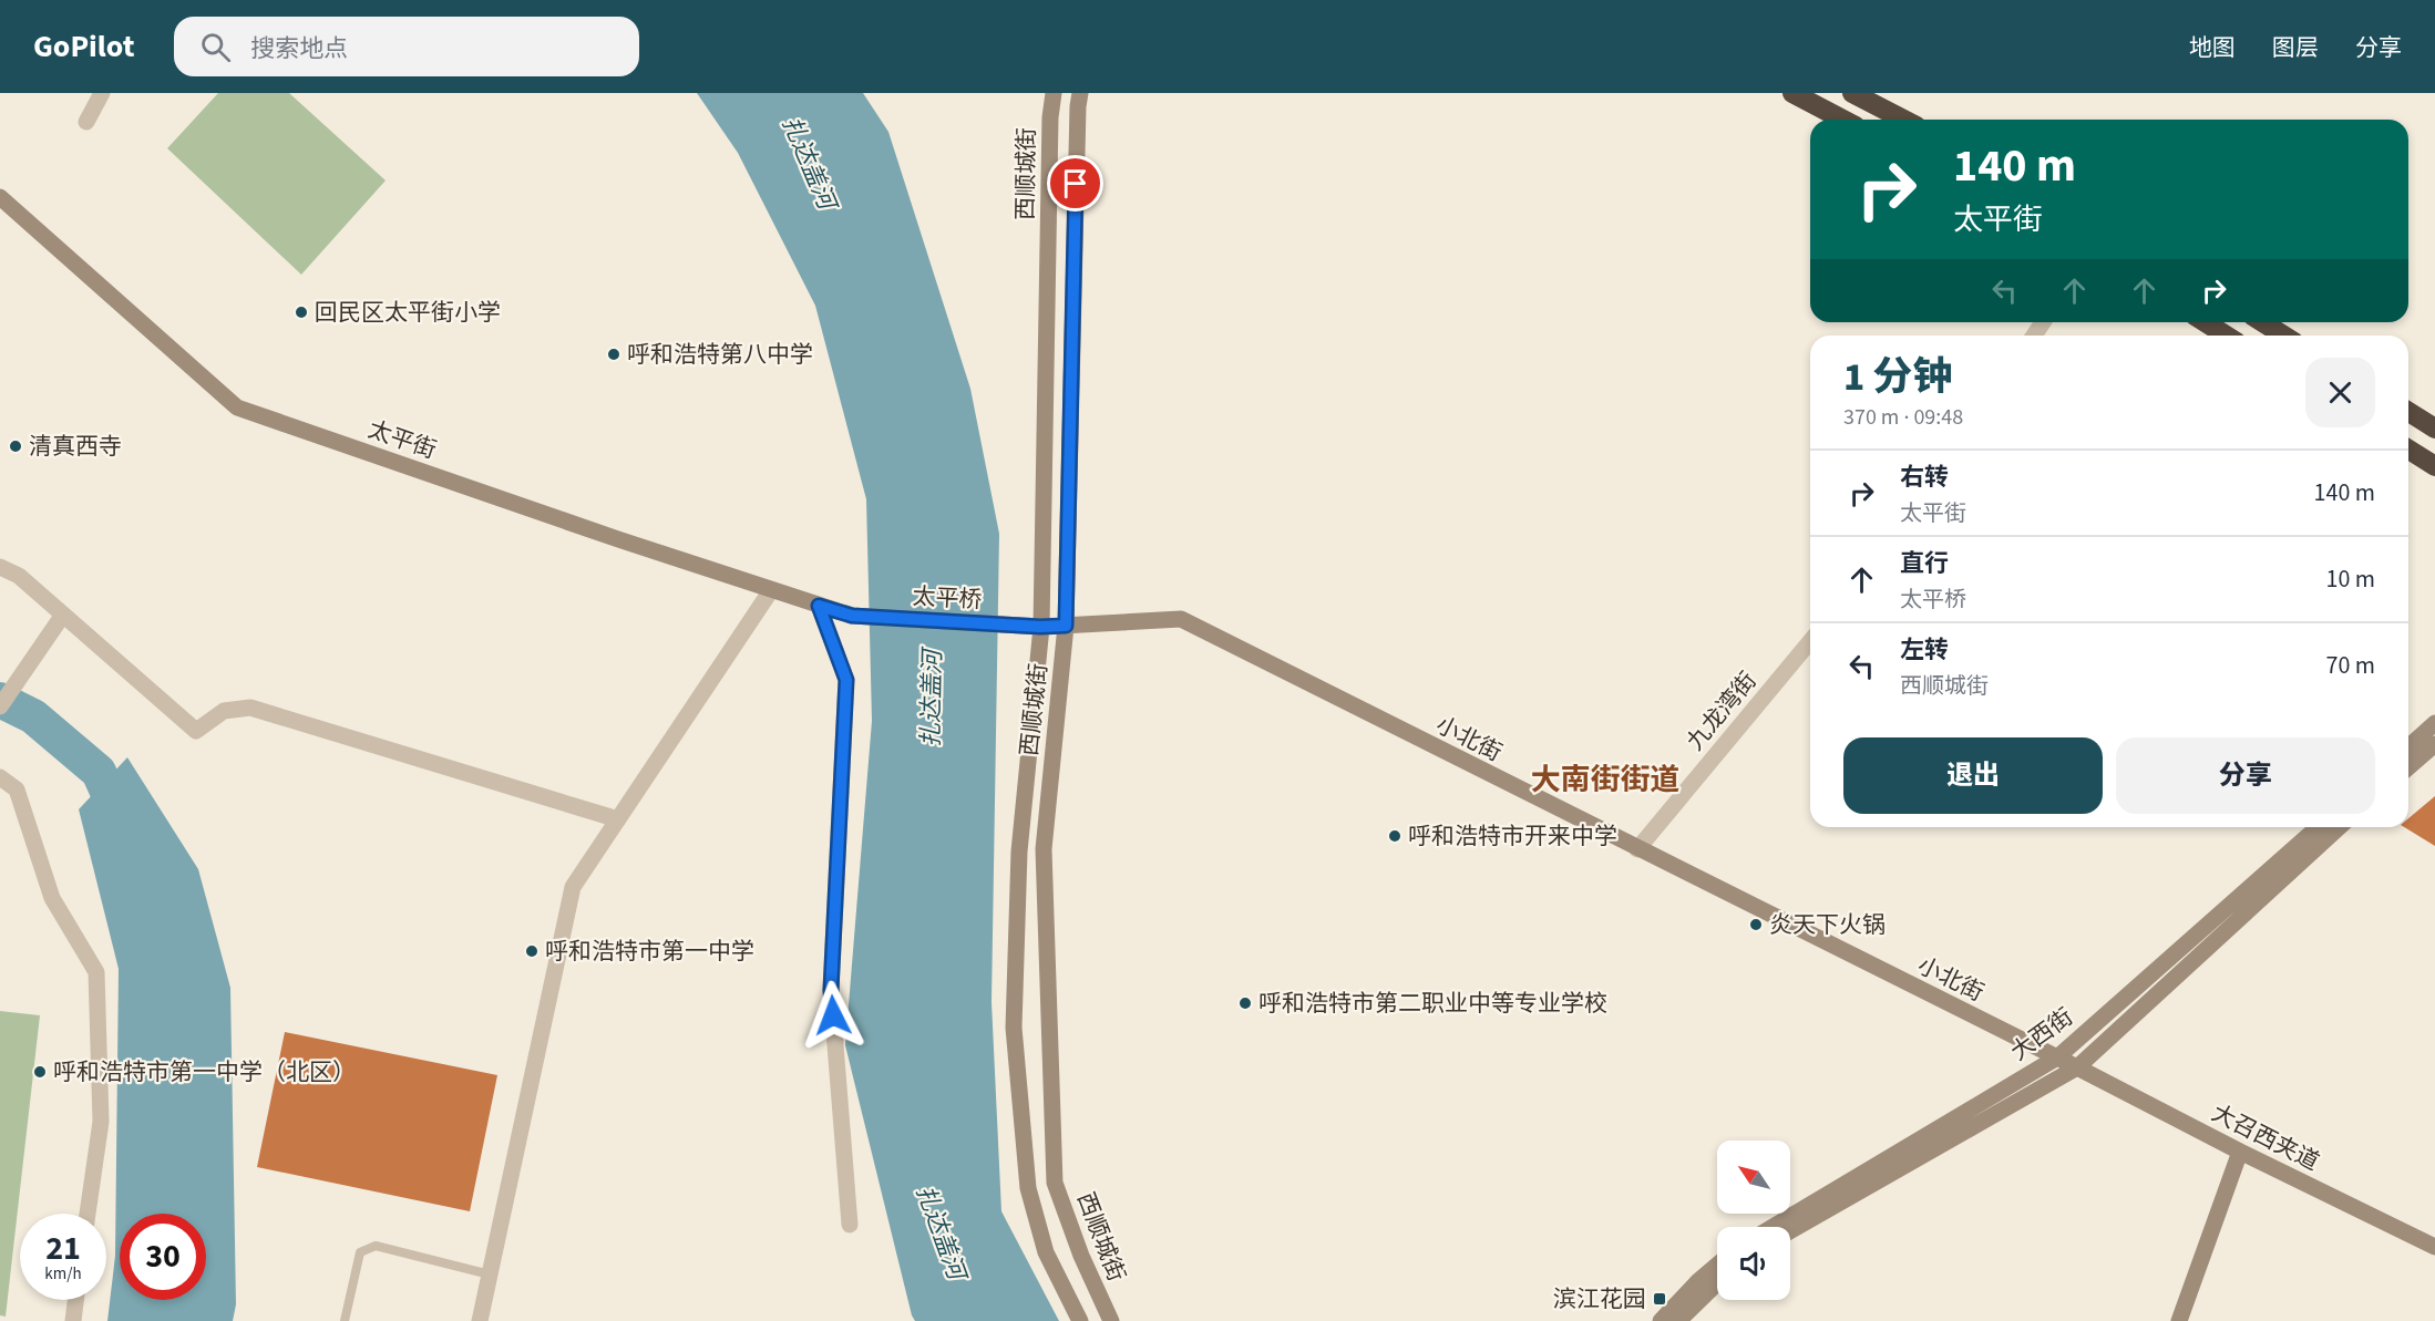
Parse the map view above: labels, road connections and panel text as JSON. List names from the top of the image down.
{
  "streets": {
    "main road": [
      "西顺城街",
      "太平街",
      "太平桥",
      "小北街",
      "大西街",
      "大召西夹道"
    ],
    "street": ["九龙湾街"]
  },
  "crossings": [
    ["西顺城街", "太平桥"],
    ["西顺城街", "小北街"],
    ["太平街", "太平桥"],
    ["太平桥", "小北街"],
    ["九龙湾街", "小北街"],
    ["小北街", "大西街"],
    ["小北街", "大召西夹道"],
    ["大西街", "大召西夹道"]
  ],
  "districts": ["大南街街道"],
  "water": ["扎达盖河"],
  "places": {
    "other": [
      "回民区太平街小学",
      "呼和浩特第八中学",
      "清真西寺",
      "呼和浩特市开来中学",
      "炎天下火锅",
      "呼和浩特市第一中学",
      "呼和浩特市第二职业中等专业学校",
      "呼和浩特市第一中学（北区）"
    ],
    "transit": ["滨江花园"]
  },
  "north": "top left",
  "page": {
    "header": "GoPilot",
    "search": "搜索地点",
    "nav": ["地图", "图层", "分享"],
    "turn": ["140 m", "太平街"],
    "heading": ["1 分钟", "370 m · 09:48"],
    "list": [
      {
        "name": "右转",
        "note": "太平街",
        "value": "140 m"
      },
      {
        "name": "直行",
        "note": "太平桥",
        "value": "10 m"
      },
      {
        "name": "左转",
        "note": "西顺城街",
        "value": "70 m"
      }
    ],
    "buttons": ["退出", "分享"],
    "speed": "21 km/h",
    "limit": "30"
  }
}
